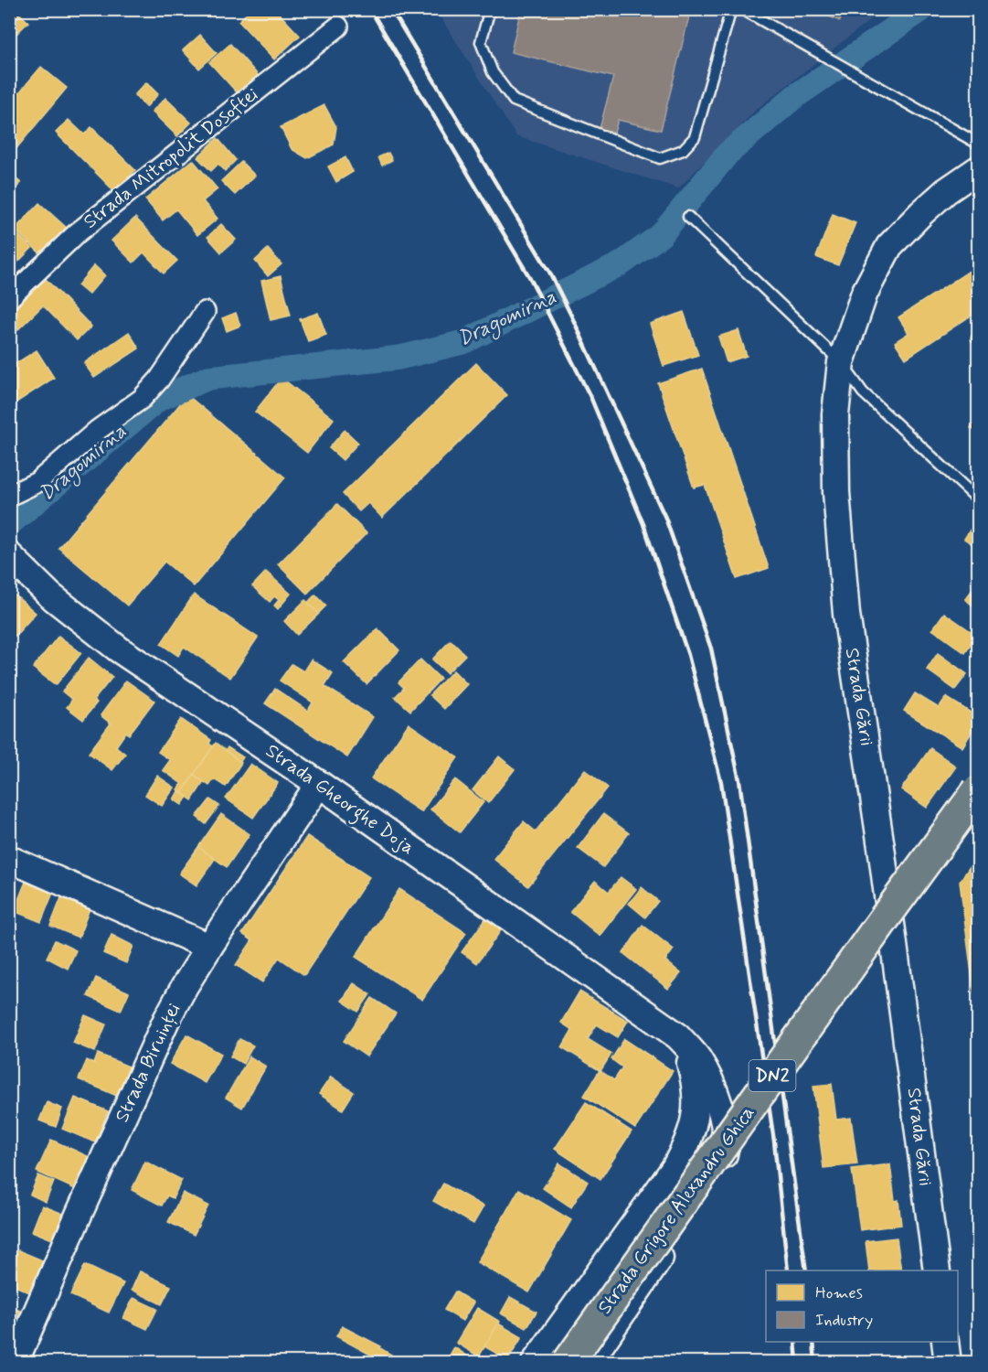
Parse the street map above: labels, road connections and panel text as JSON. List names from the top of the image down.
{
  "streets": {
    "main road": ["DN2", "Strada Grigore Alexandru Ghica"],
    "street": [
      "Strada Mitropolit Dosoftei",
      "Strada Gării",
      "Strada Gheorghe Doja",
      "Strada Biruinței"
    ]
  },
  "crossings": [
    ["Strada Gheorghe Doja", "Strada Biruinței"]
  ],
  "water": ["Dragomirna"],
  "legend": ["Homes", "Industry"]
}
